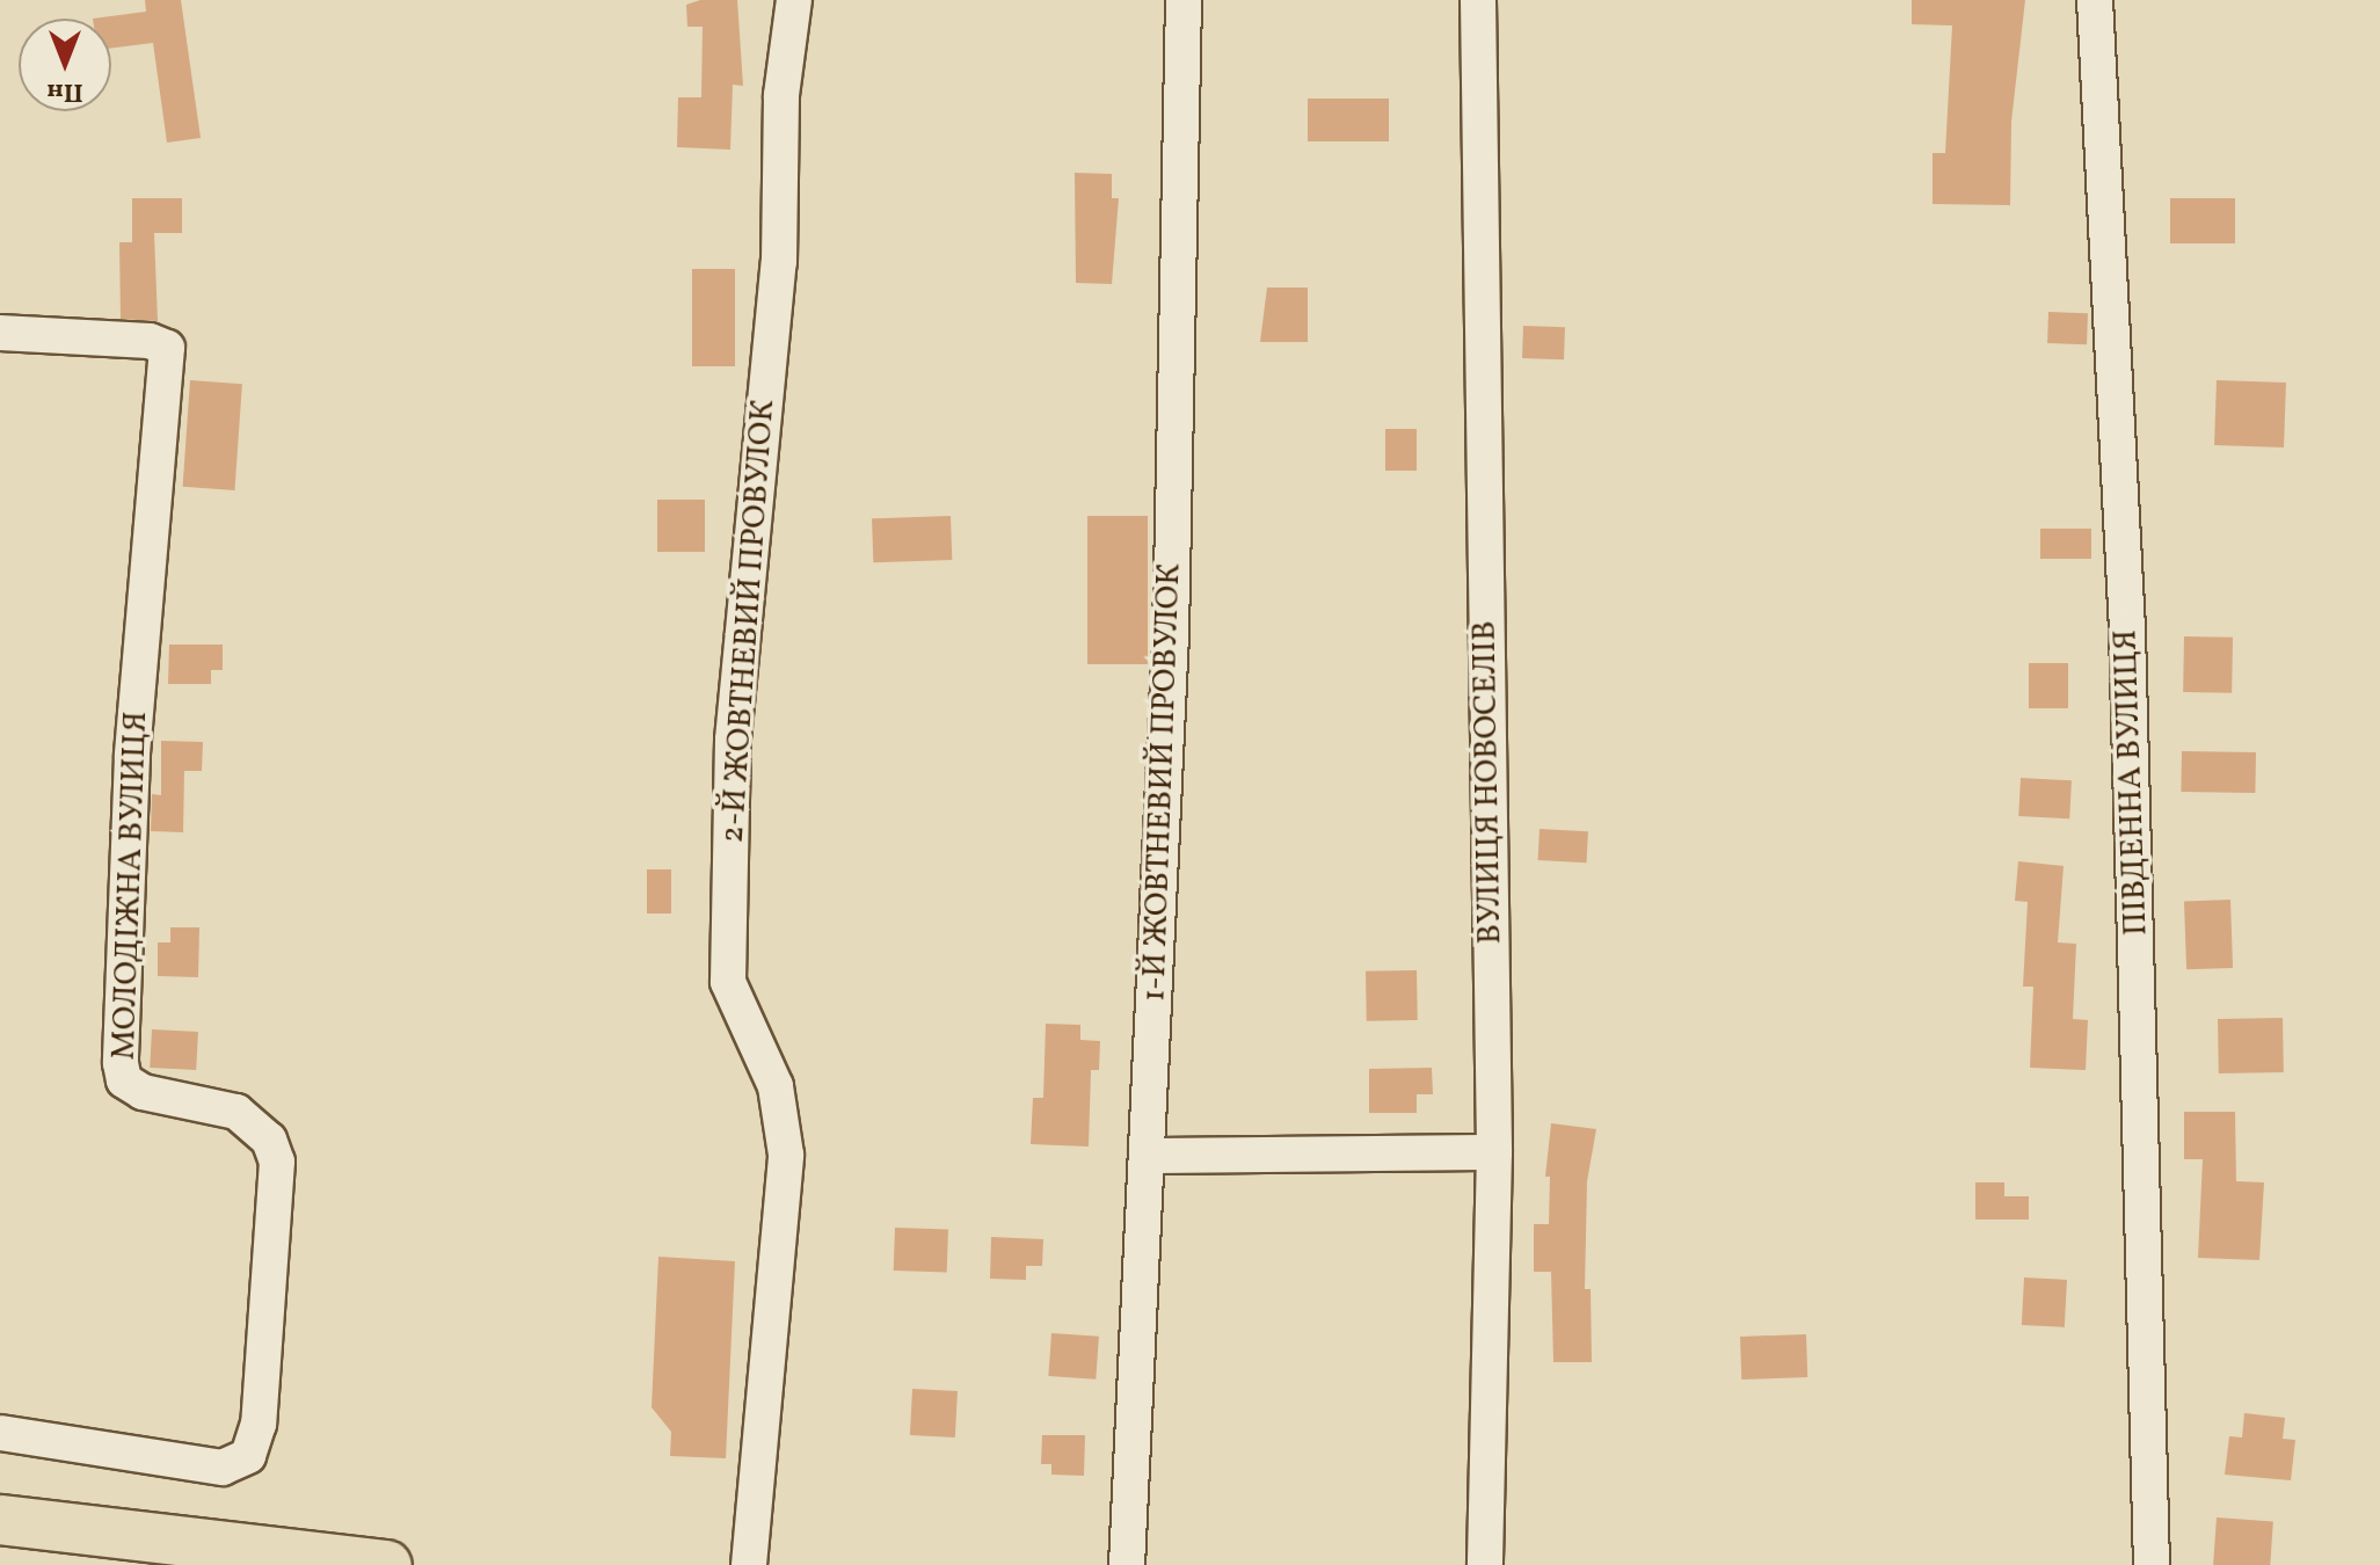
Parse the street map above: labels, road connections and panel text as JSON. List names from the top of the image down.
{
  "streets": {
    "street": [
      "2-Й ЖОВТНЕВИЙ ПРОВУЛОК",
      "1-Й ЖОВТНЕВИЙ ПРОВУЛОК",
      "ВУЛИЦЯ НОВОСЕЛІВ",
      "ПІВДЕННА ВУЛИЦЯ",
      "МОЛОДІЖНА ВУЛИЦЯ"
    ]
  },
  "north": "bottom"
}
